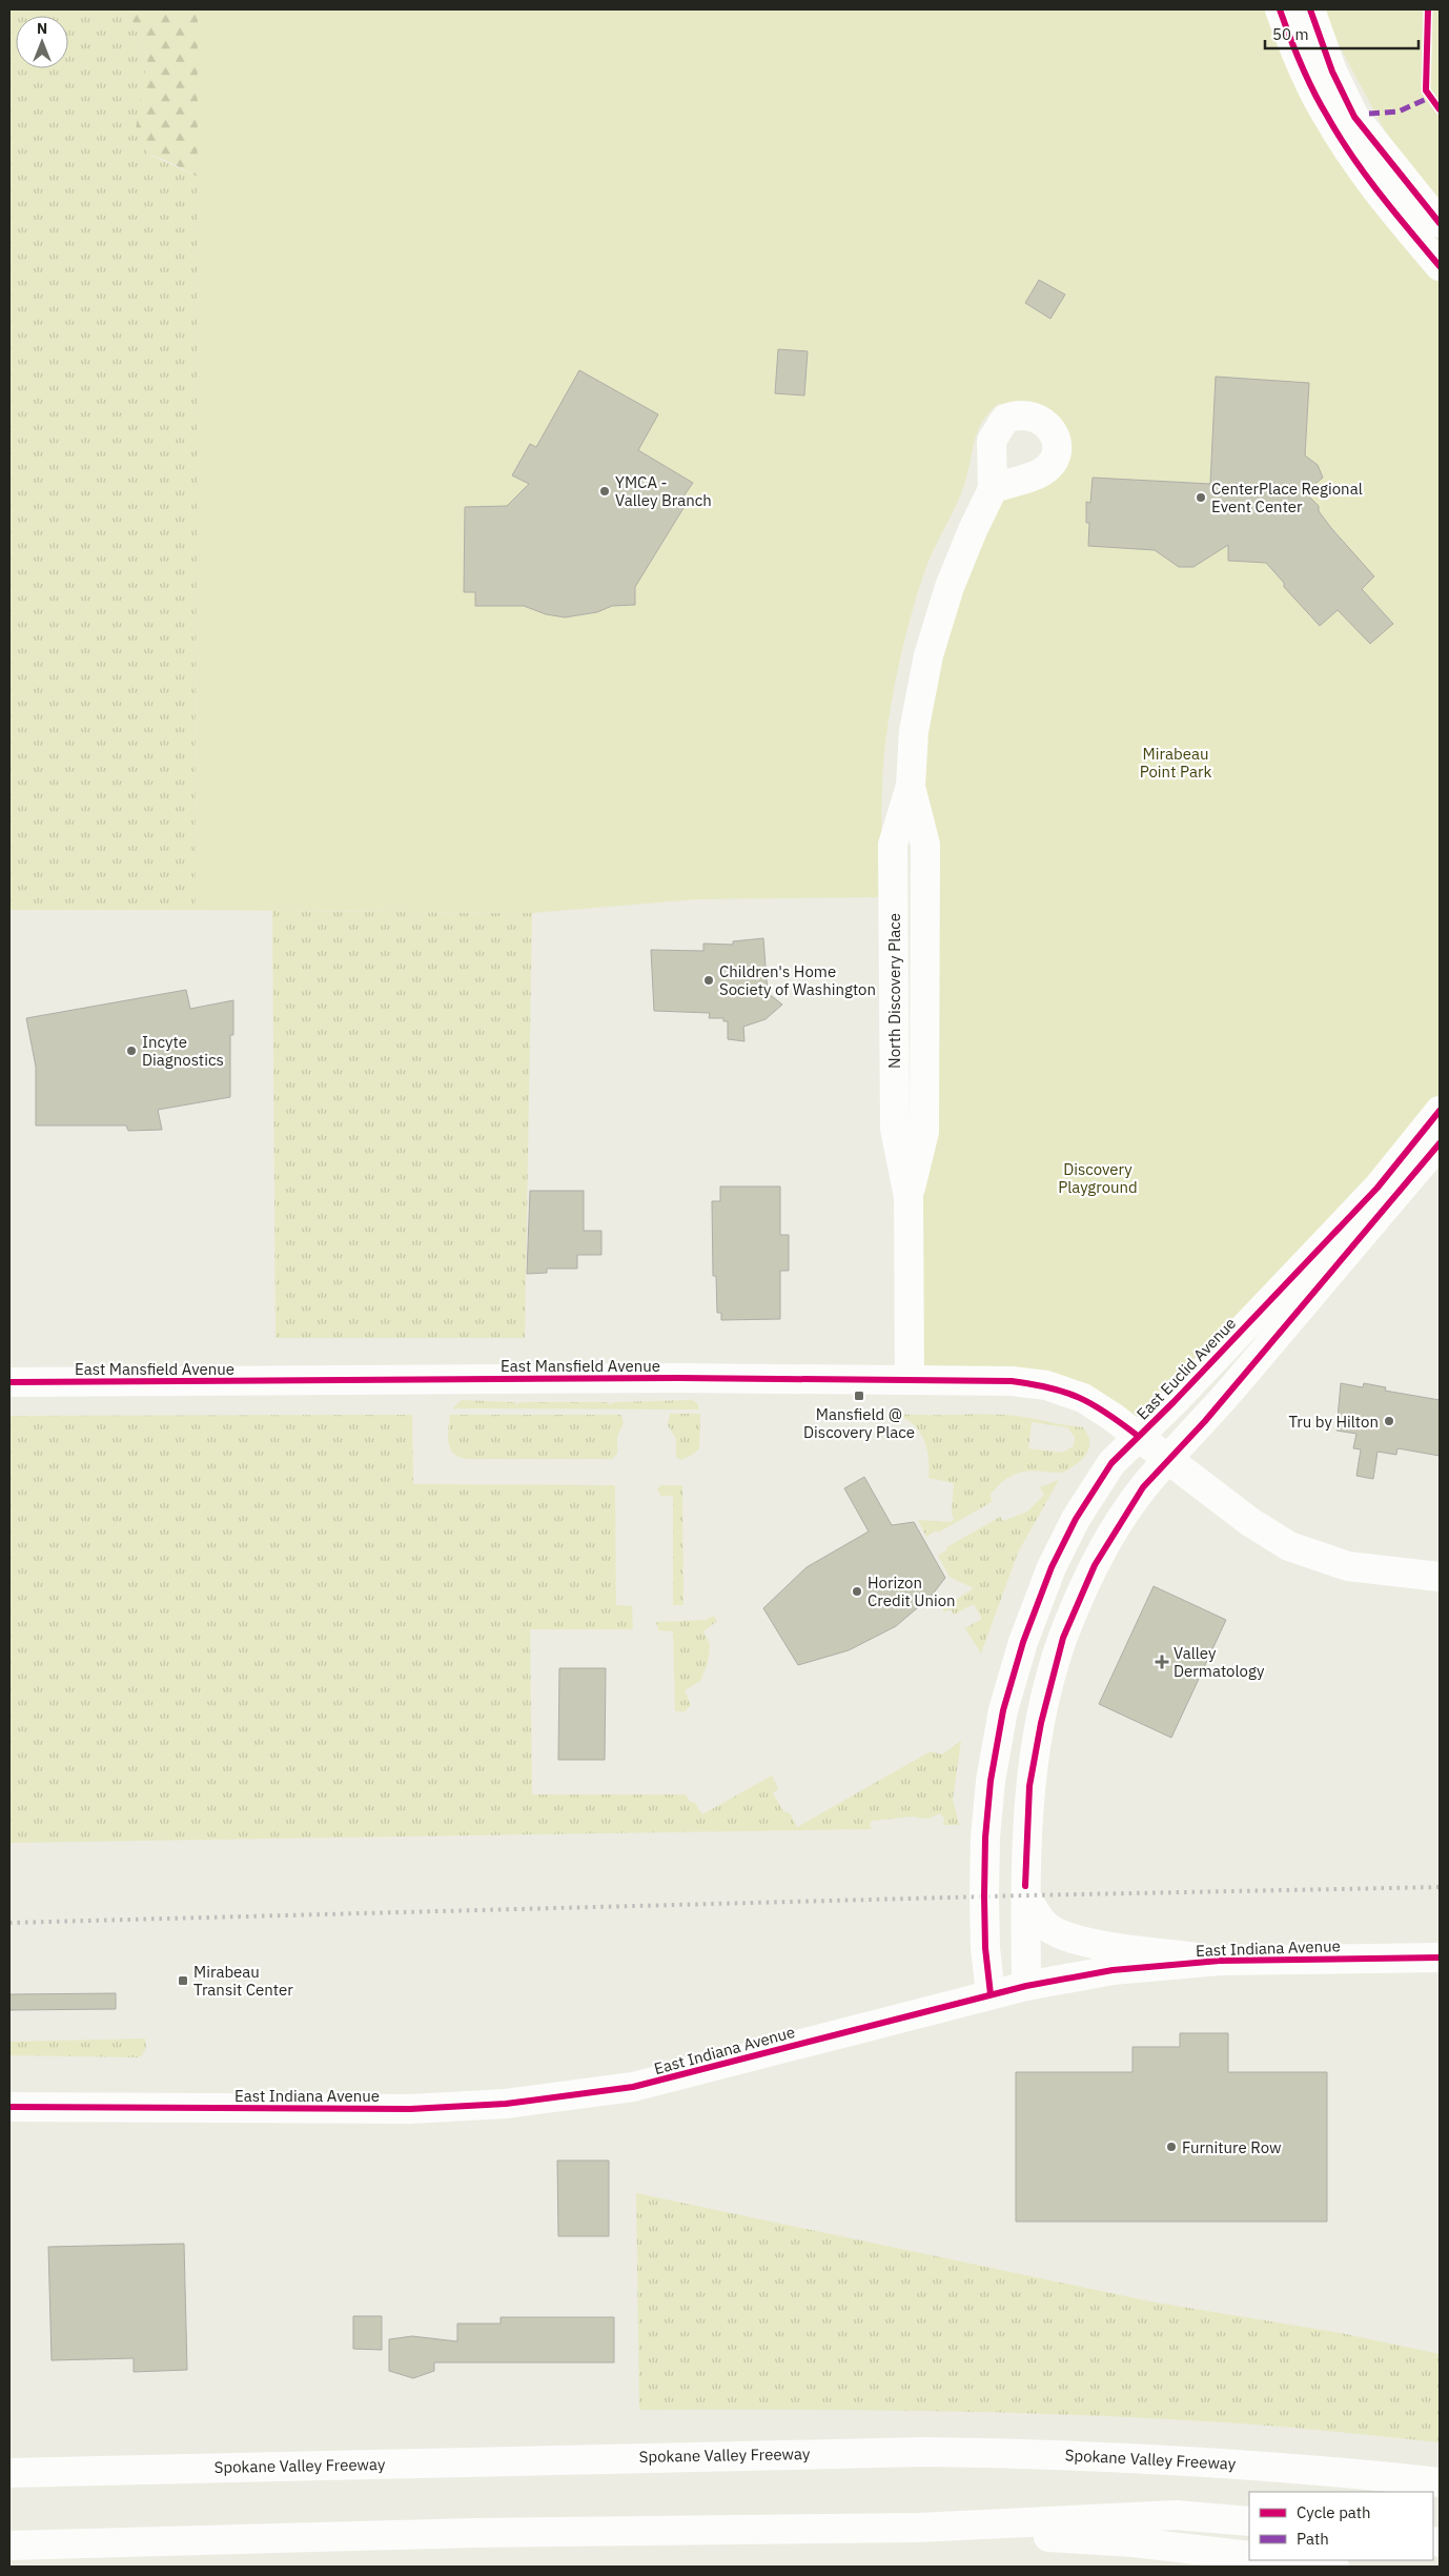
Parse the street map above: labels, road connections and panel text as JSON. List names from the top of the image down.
{
  "streets": {
    "main road": [
      "North Discovery Place",
      "East Mansfield Avenue",
      "East Euclid Avenue",
      "East Indiana Avenue",
      "Spokane Valley Freeway"
    ]
  },
  "crossings": [
    ["North Discovery Place", "East Mansfield Avenue"],
    ["East Mansfield Avenue", "East Euclid Avenue"],
    ["East Euclid Avenue", "East Indiana Avenue"]
  ],
  "parks": ["Mirabeau Point Park", "Discovery Playground"],
  "places": {
    "other": [
      "YMCA - Valley Branch",
      "CenterPlace Regional Event Center",
      "Children's Home Society of Washington",
      "Incyte Diagnostics",
      "Tru by Hilton",
      "Horizon Credit Union",
      "Furniture Row"
    ],
    "transit": ["Mansfield @ Discovery Place", "Mirabeau Transit Center"],
    "health": ["Valley Dermatology"]
  },
  "legend": ["Cycle path", "Path"],
  "scale_bar": "50 m",
  "north": "top"
}
